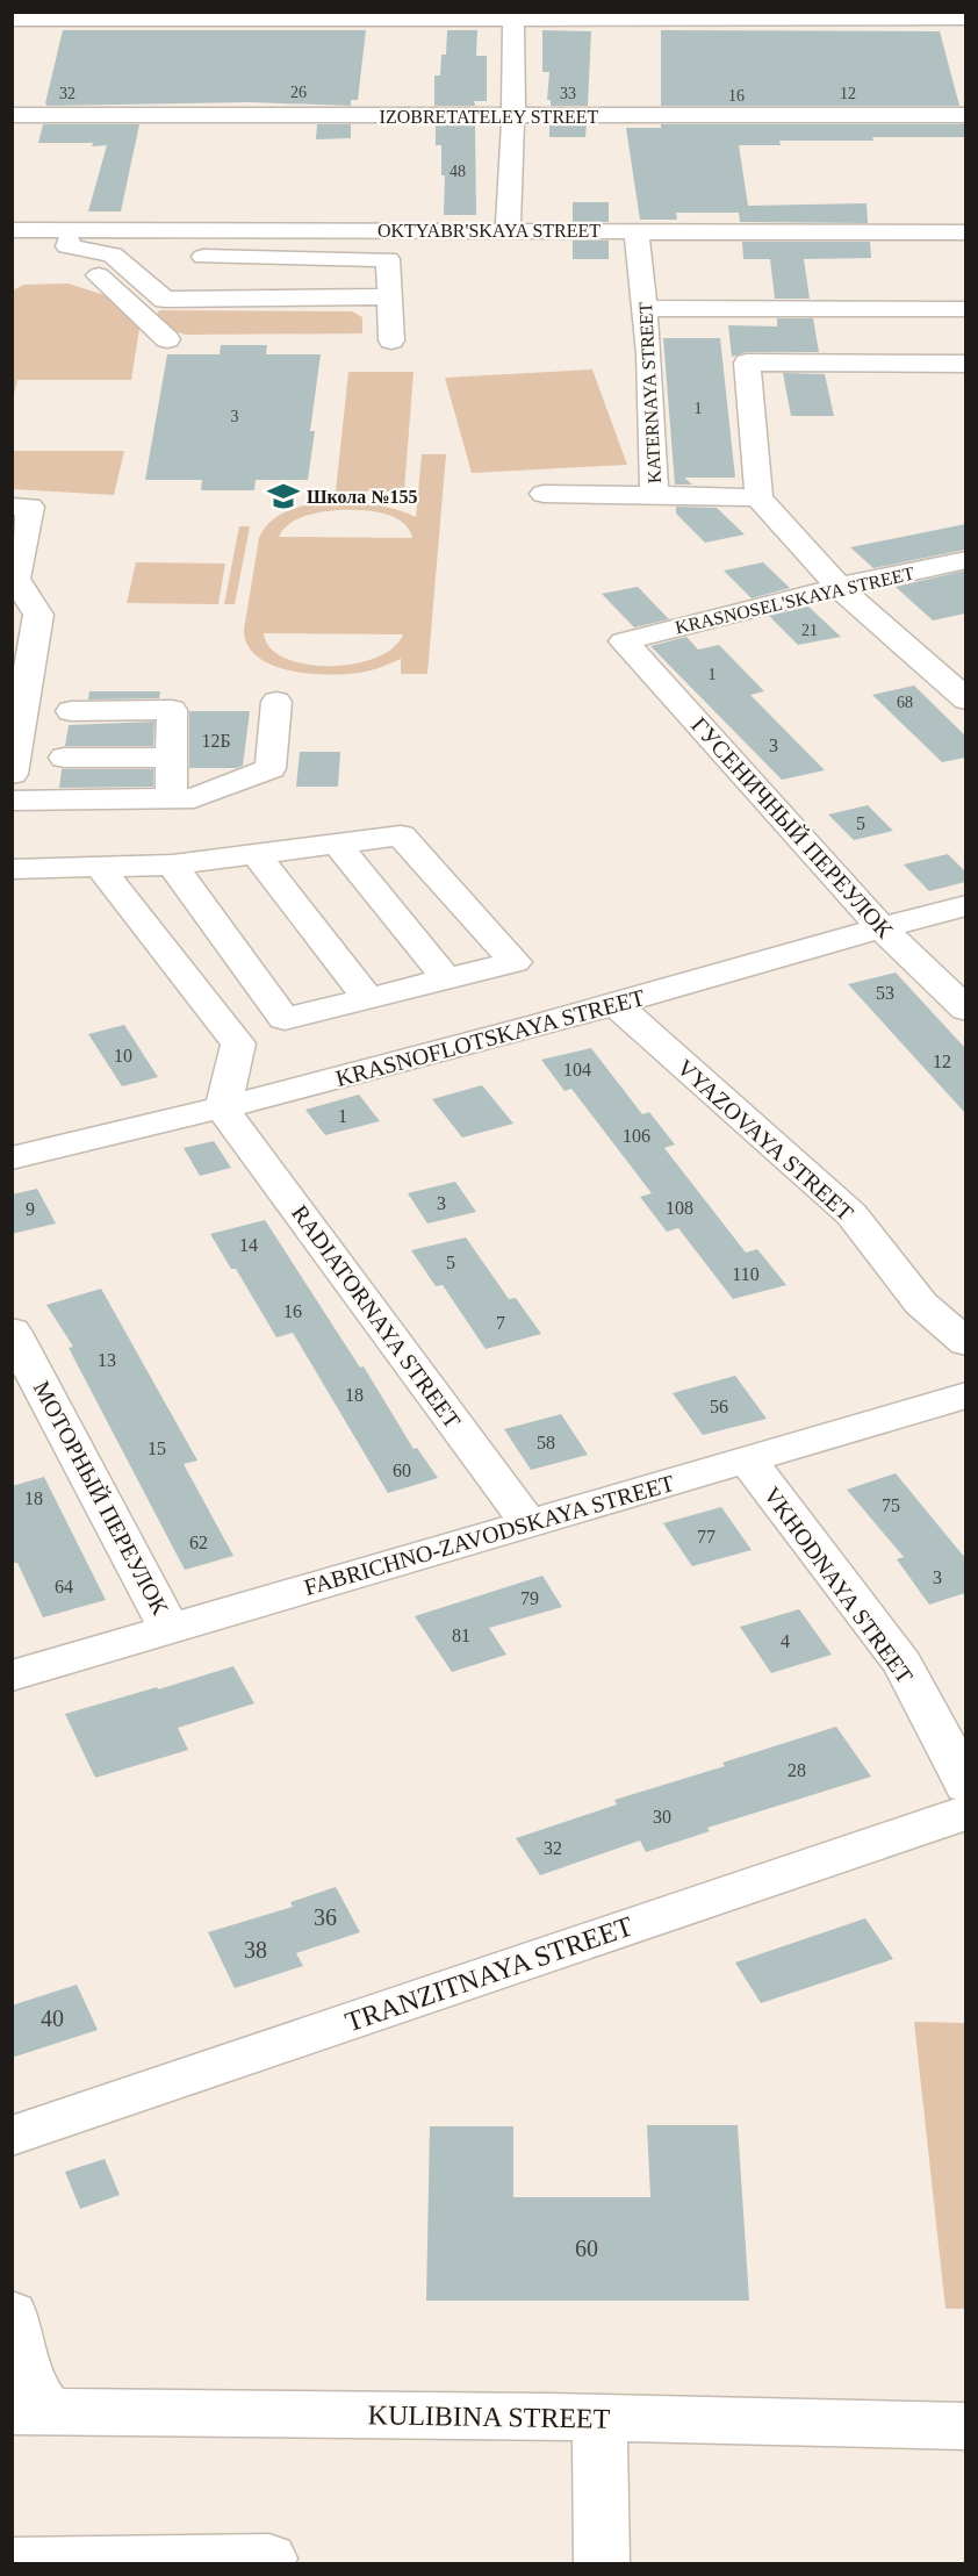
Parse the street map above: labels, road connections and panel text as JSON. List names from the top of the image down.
{
  "streets": {
    "street": [
      "IZOBRETATELEY STREET",
      "OKTYABR'SKAYA STREET",
      "KATERNAYA STREET",
      "KRASNOSEL'SKAYA STREET",
      "ГУСЕНИЧНЫЙ ПЕРЕУЛОК",
      "KRASNOFLOTSKAYA STREET",
      "VYAZOVAYA STREET",
      "RADIATORNAYA STREET",
      "МОТОРНЫЙ ПЕРЕУЛОК",
      "FABRICHNO-ZAVODSKAYA STREET",
      "VKHODNAYA STREET",
      "TRANZITNAYA STREET",
      "KULIBINA STREET"
    ]
  },
  "crossings": [
    ["OKTYABR'SKAYA STREET", "KATERNAYA STREET"],
    ["KRASNOSEL'SKAYA STREET", "ГУСЕНИЧНЫЙ ПЕРЕУЛОК"],
    ["ГУСЕНИЧНЫЙ ПЕРЕУЛОК", "KRASNOFLOTSKAYA STREET"],
    ["KRASNOFLOTSKAYA STREET", "VYAZOVAYA STREET"],
    ["KRASNOFLOTSKAYA STREET", "RADIATORNAYA STREET"],
    ["RADIATORNAYA STREET", "FABRICHNO-ZAVODSKAYA STREET"],
    ["МОТОРНЫЙ ПЕРЕУЛОК", "FABRICHNO-ZAVODSKAYA STREET"],
    ["FABRICHNO-ZAVODSKAYA STREET", "VKHODNAYA STREET"]
  ],
  "places": {
    "school or university": ["Школа №155"]
  },
  "house_numbers": [
    "26",
    "32",
    "33",
    "12",
    "16",
    "48",
    "1",
    "3",
    "21",
    "1",
    "68",
    "12Б",
    "3",
    "5",
    "53",
    "10",
    "12",
    "104",
    "1",
    "106",
    "3",
    "108",
    "9",
    "14",
    "5",
    "110",
    "16",
    "7",
    "13",
    "18",
    "56",
    "58",
    "15",
    "60",
    "18",
    "75",
    "77",
    "62",
    "3",
    "64",
    "79",
    "81",
    "4",
    "28",
    "30",
    "32",
    "36",
    "38",
    "40",
    "60"
  ]
}
